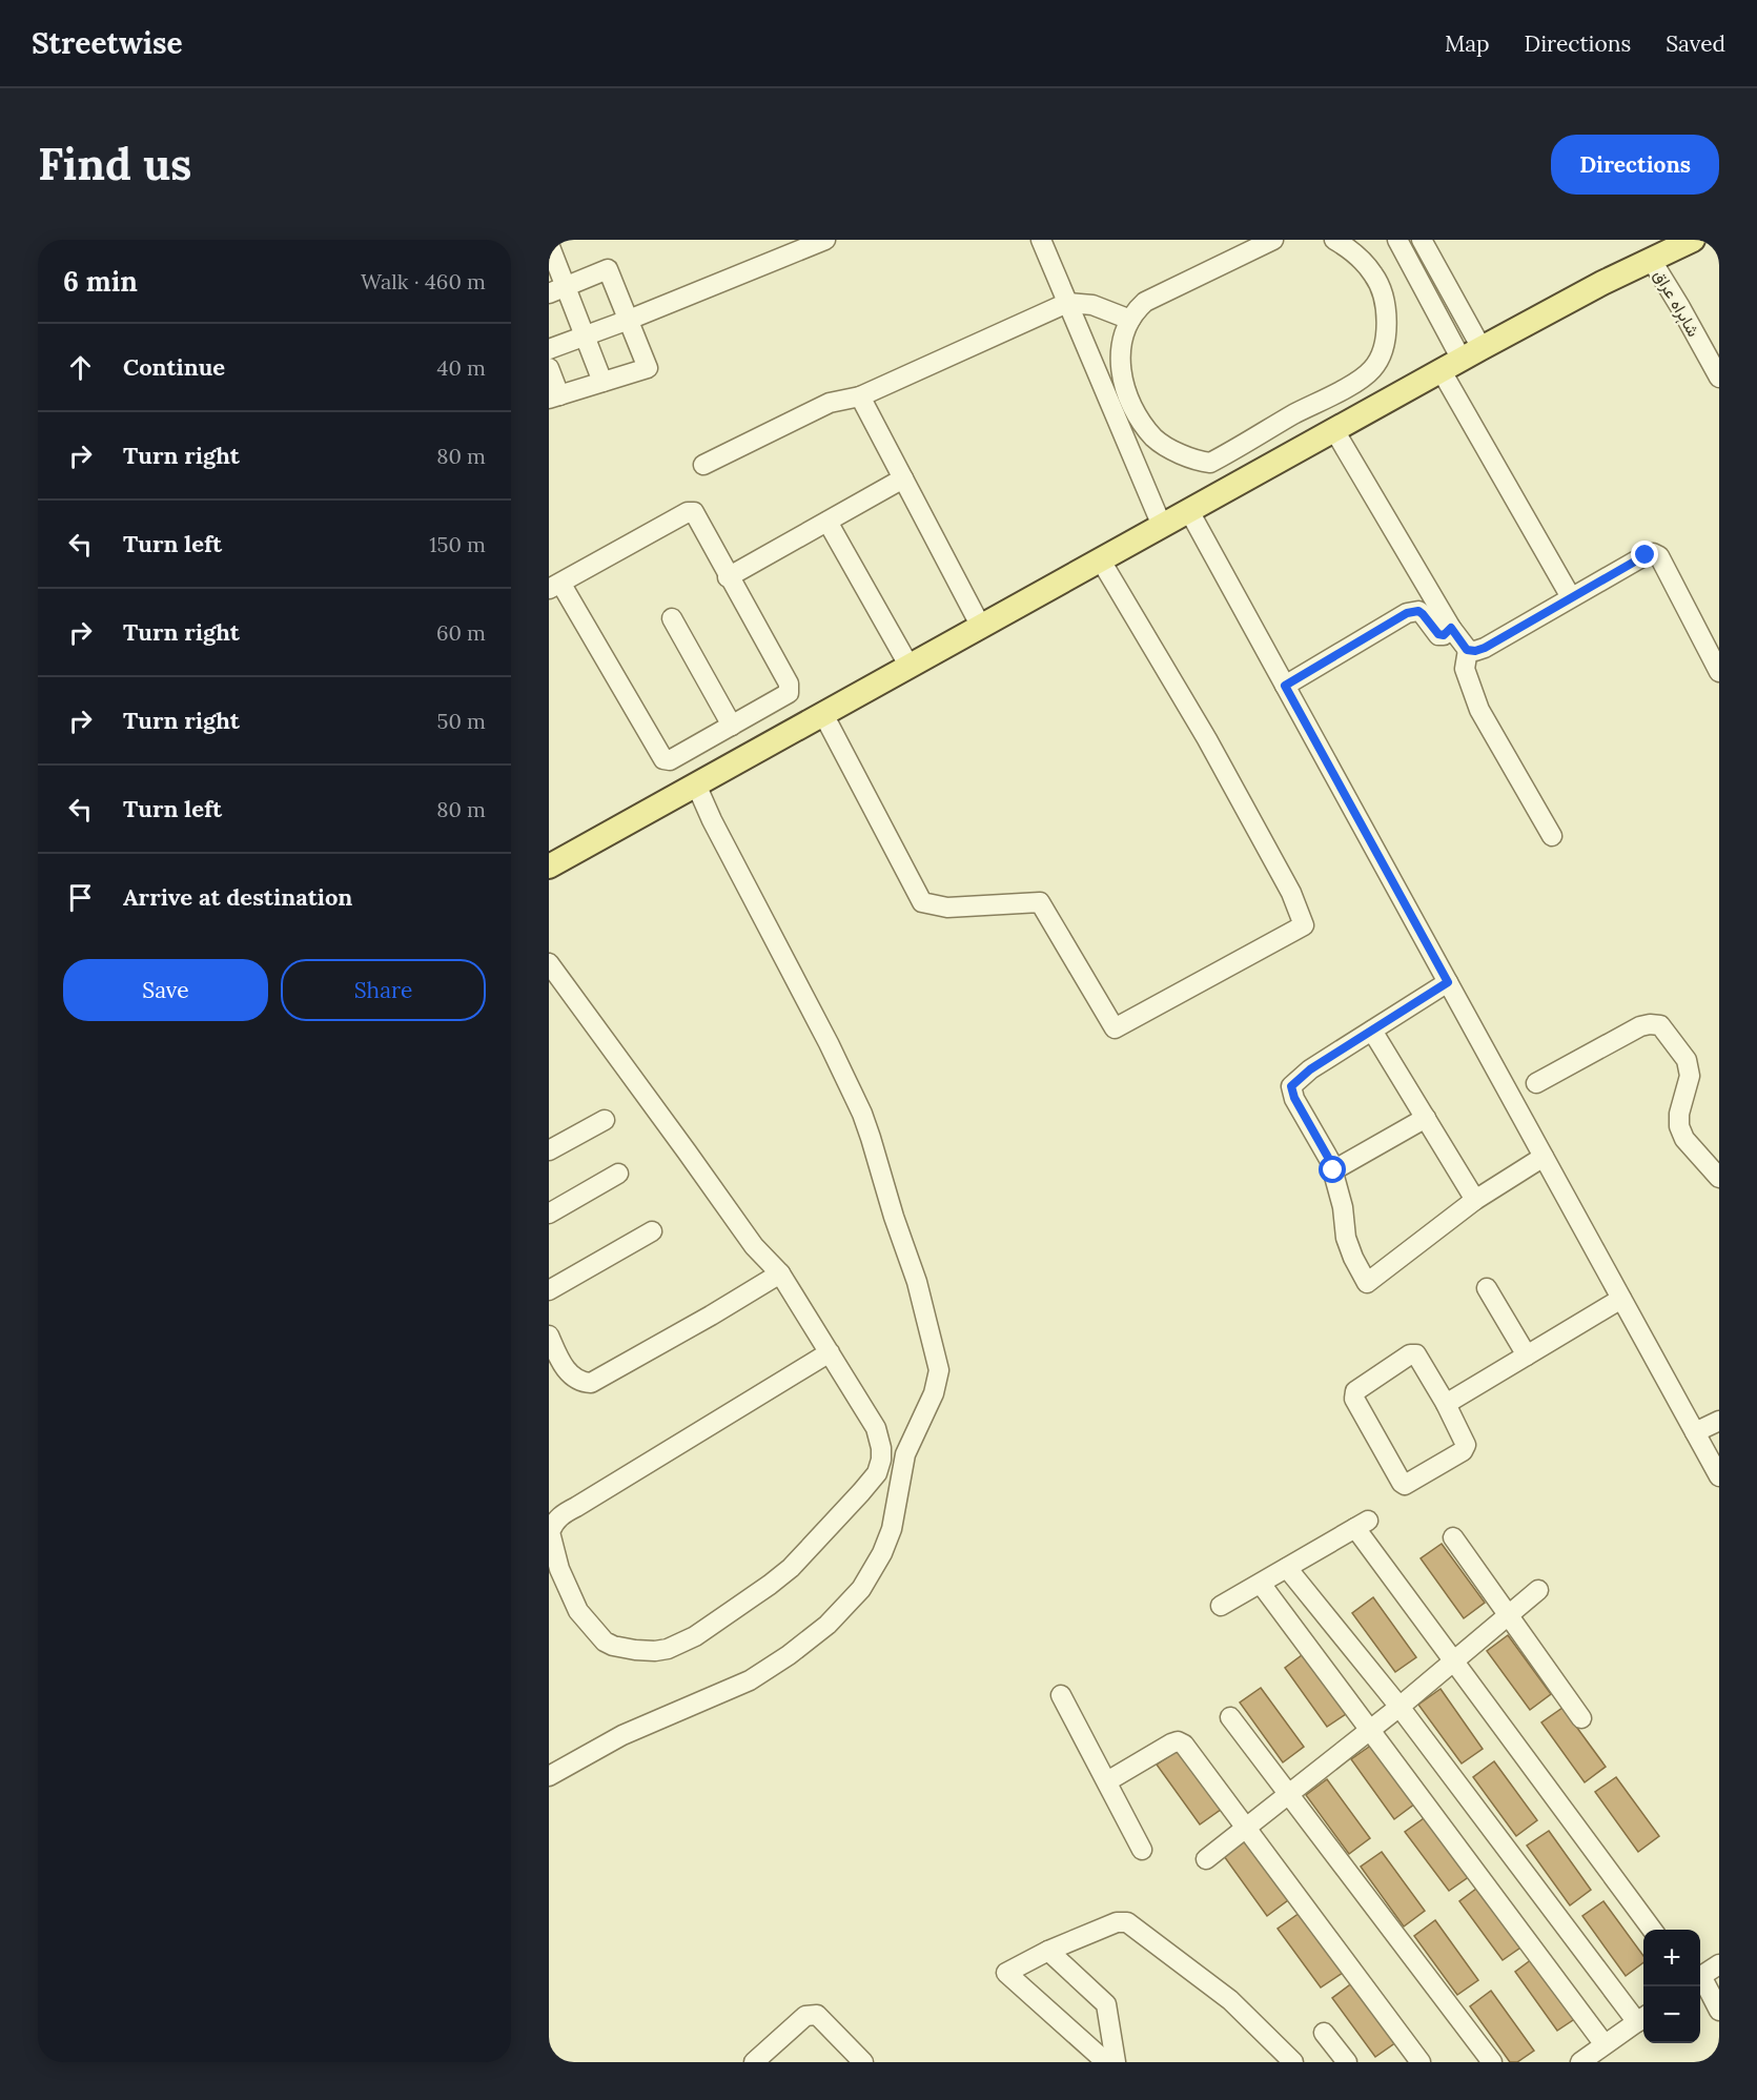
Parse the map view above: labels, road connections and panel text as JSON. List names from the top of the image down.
{
  "streets": {
    "street": ["شاہراہ عراق"]
  },
  "page": {
    "header": "Streetwise",
    "nav": ["Map", "Directions", "Saved"],
    "buttons": [
      "Directions",
      ["Save", "Share"]
    ],
    "title": "Find us",
    "heading": ["6 min", "Walk · 460 m"],
    "list": [
      ["Continue", "40 m"],
      ["Turn right", "80 m"],
      ["Turn left", "150 m"],
      ["Turn right", "60 m"],
      ["Turn right", "50 m"],
      ["Turn left", "80 m"],
      "Arrive at destination"
    ],
    "map_buttons": ["+", "−"]
  }
}
